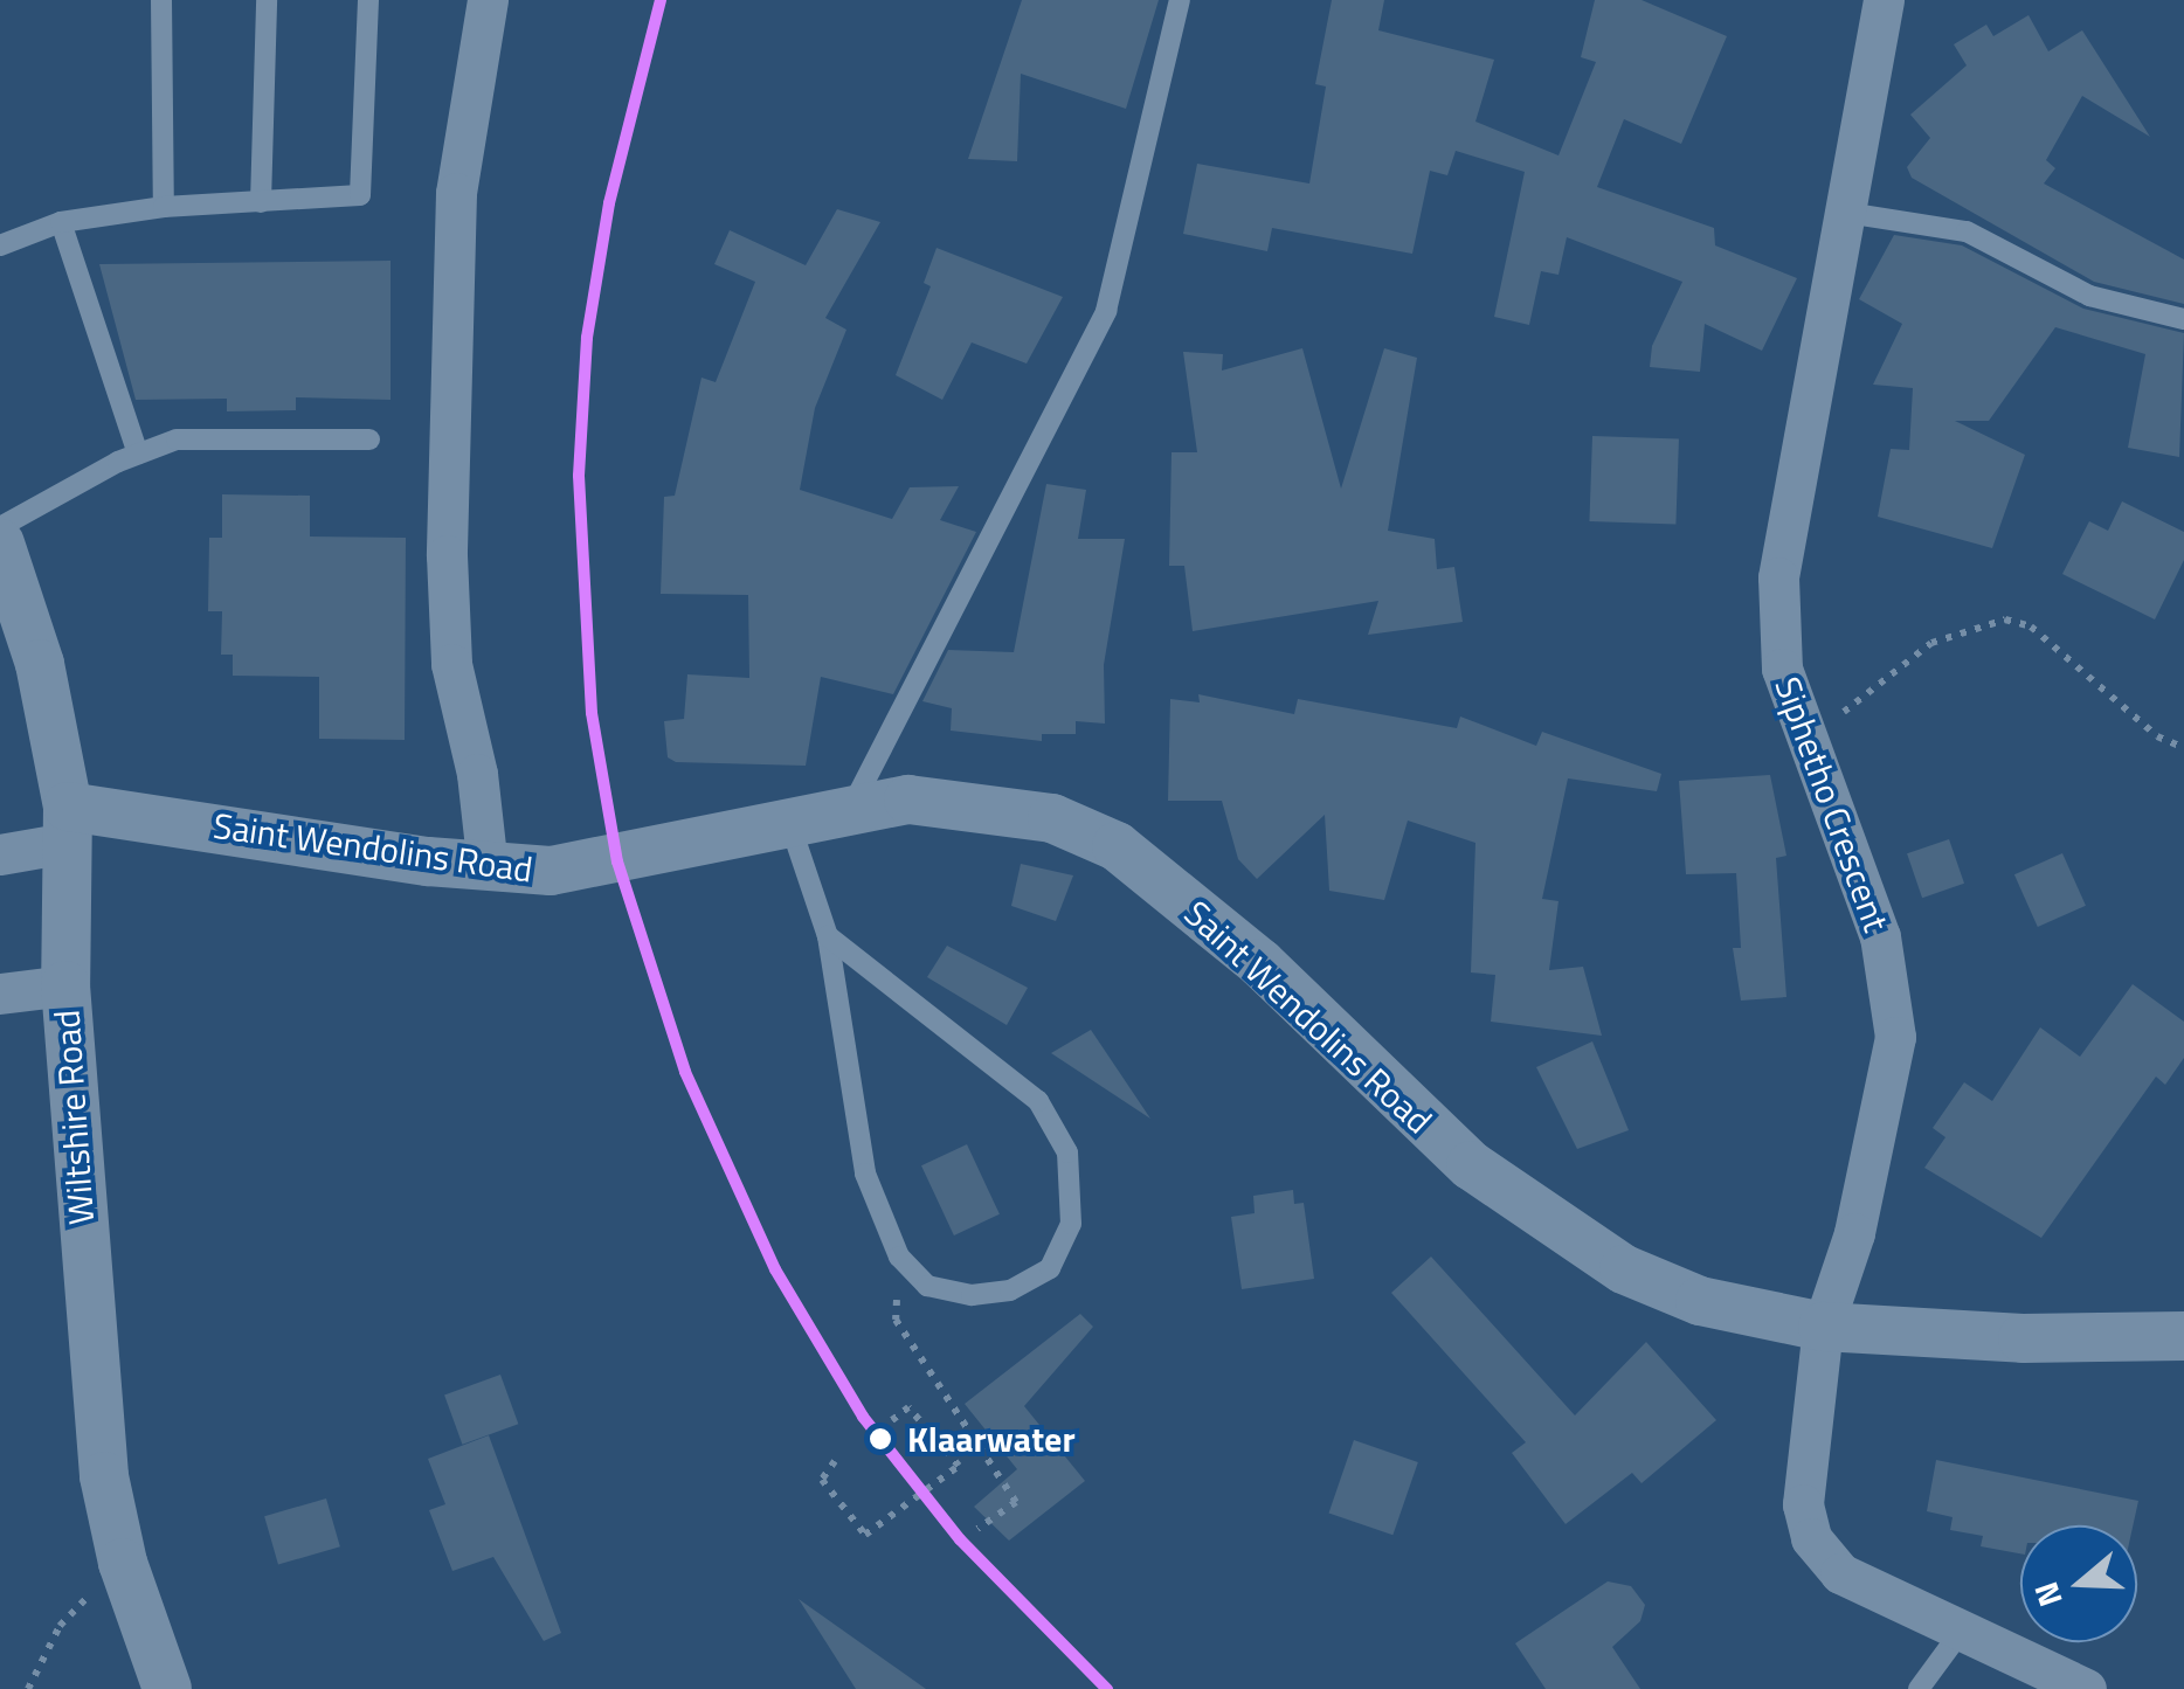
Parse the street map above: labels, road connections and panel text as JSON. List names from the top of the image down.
{
  "streets": {
    "street": ["Siphetho Crescent", "Saint Wendolins Road", "Wiltshire Road"]
  },
  "crossings": [
    ["Siphetho Crescent", "Saint Wendolins Road"],
    ["Saint Wendolins Road", "Wiltshire Road"]
  ],
  "places": ["Klaarwater"],
  "north": "left"
}
